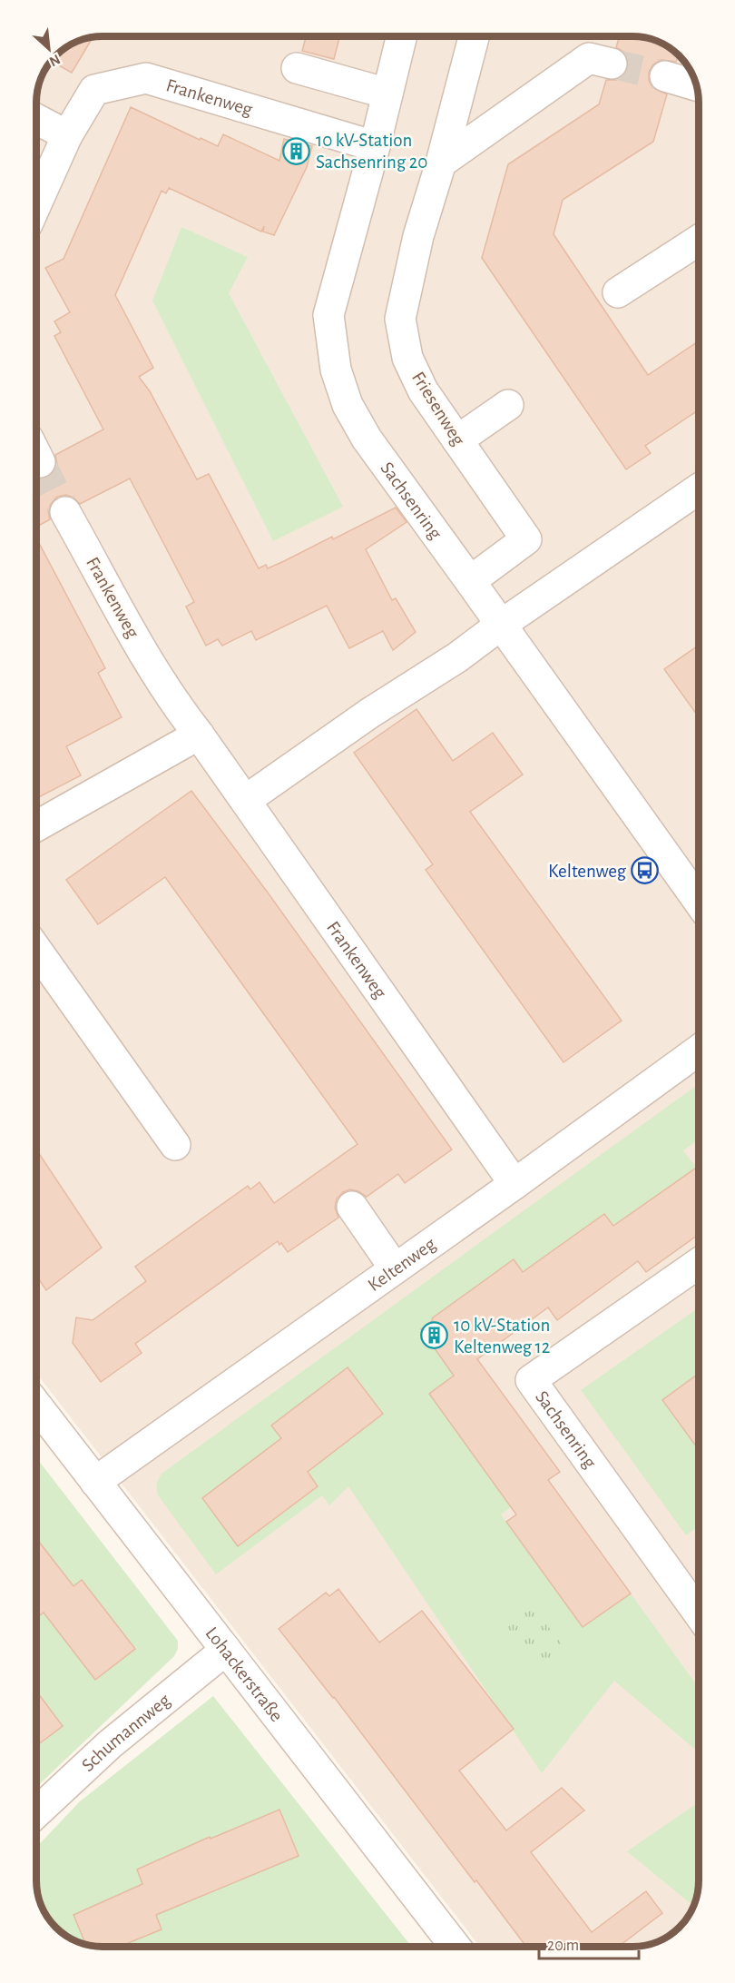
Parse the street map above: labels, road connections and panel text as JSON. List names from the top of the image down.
{
  "streets": {
    "street": [
      "Frankenweg",
      "Friesenweg",
      "Sachsenring",
      "Keltenweg",
      "Lohackerstraße",
      "Schumannweg"
    ]
  },
  "crossings": [
    ["Frankenweg", "Sachsenring"],
    ["Frankenweg", "Keltenweg"],
    ["Friesenweg", "Sachsenring"],
    ["Keltenweg", "Lohackerstraße"],
    ["Lohackerstraße", "Schumannweg"]
  ],
  "places": {
    "building": ["10 kV-Station Sachsenring 20", "10 kV-Station Keltenweg 12"],
    "bus stop": ["Keltenweg"]
  },
  "scale_bar": "20 m",
  "north": "bottom right"
}
